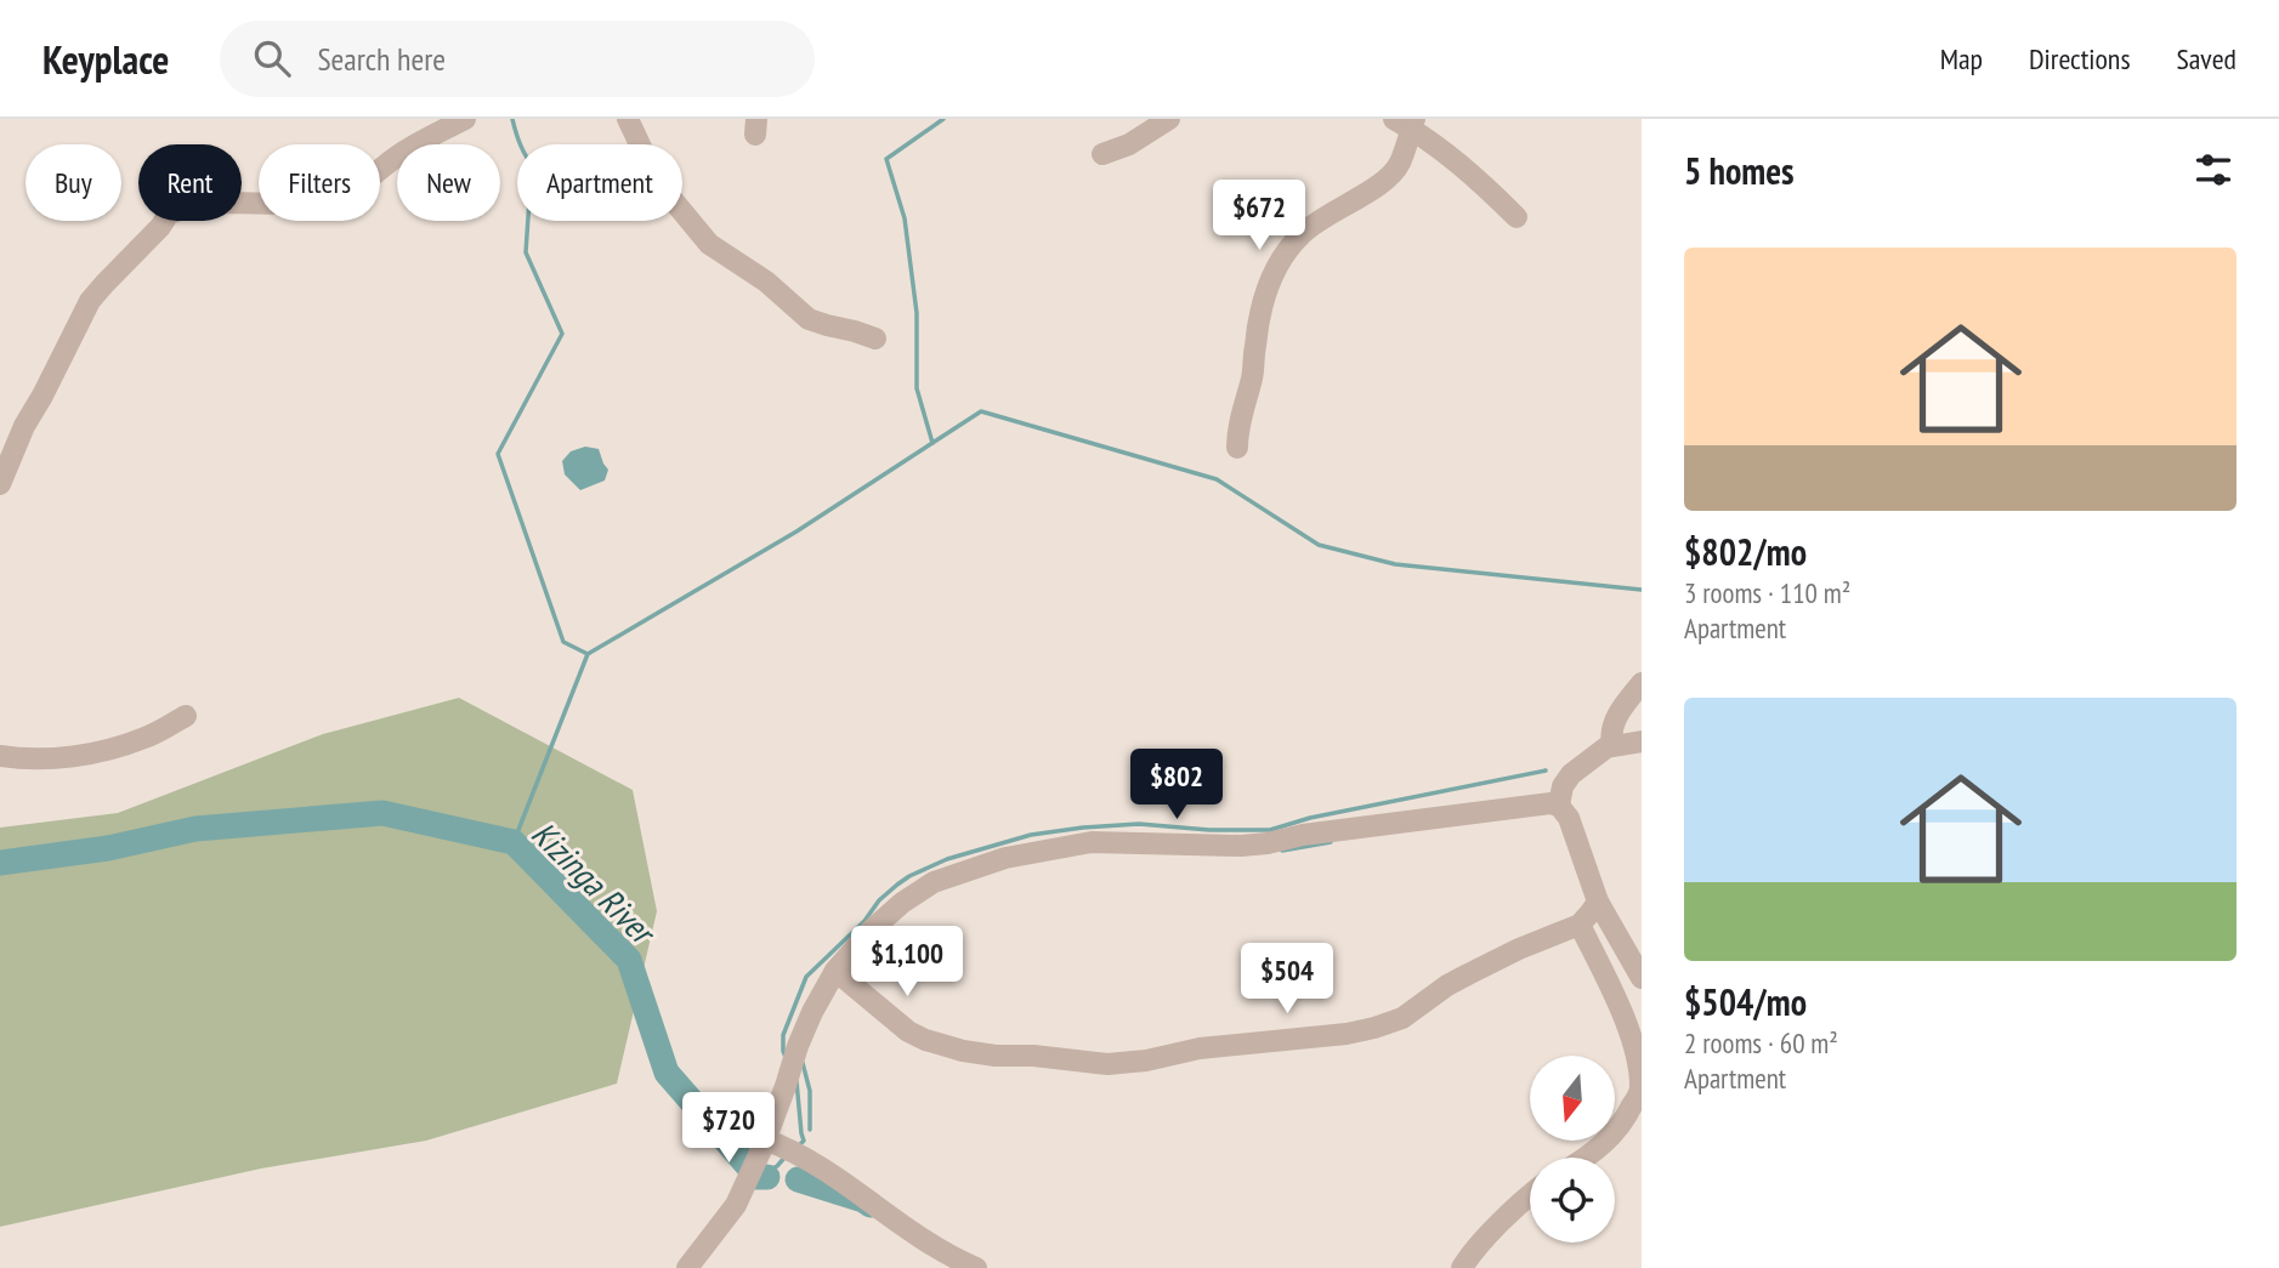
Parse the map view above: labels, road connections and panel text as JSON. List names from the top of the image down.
{
  "water": ["Kizinga River"],
  "north": "bottom",
  "page": {
    "header": "Keyplace",
    "search": "Search here",
    "nav": ["Map", "Directions", "Saved"],
    "heading": "5 homes",
    "chip": [
      "Buy",
      "Rent",
      "Filters",
      "New",
      "Apartment"
    ],
    "price": [
      "$672",
      "$802",
      "$1,100",
      "$504",
      "$720"
    ],
    "list": [
      {
        "name": "$802/mo",
        "note": "3 rooms · 110 m² · Apartment"
      },
      {
        "name": "$504/mo",
        "note": "2 rooms · 60 m² · Apartment"
      }
    ]
  }
}
